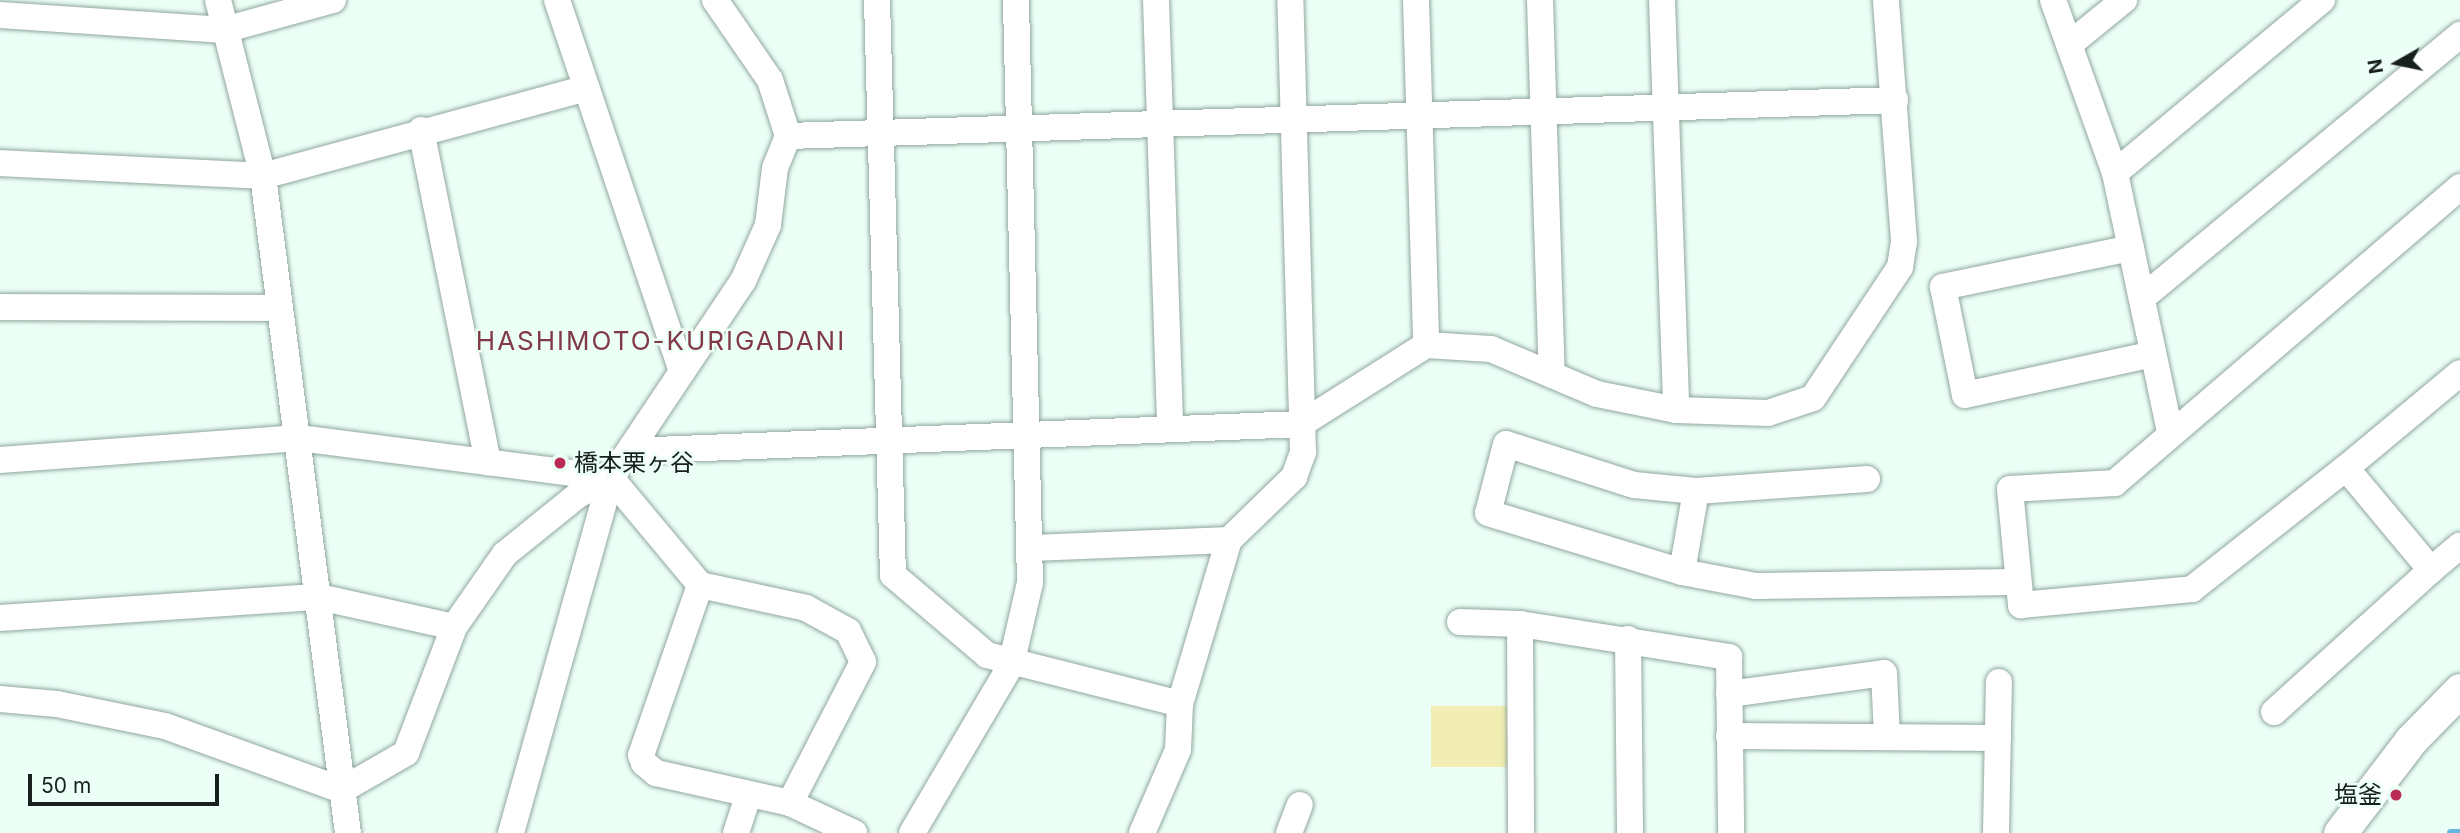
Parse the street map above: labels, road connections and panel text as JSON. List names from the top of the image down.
{
  "districts": ["HASHIMOTO-KURIGADANI"],
  "places": ["橋本栗ヶ谷", "塩釜"],
  "scale_bar": "50 m",
  "north": "left"
}
